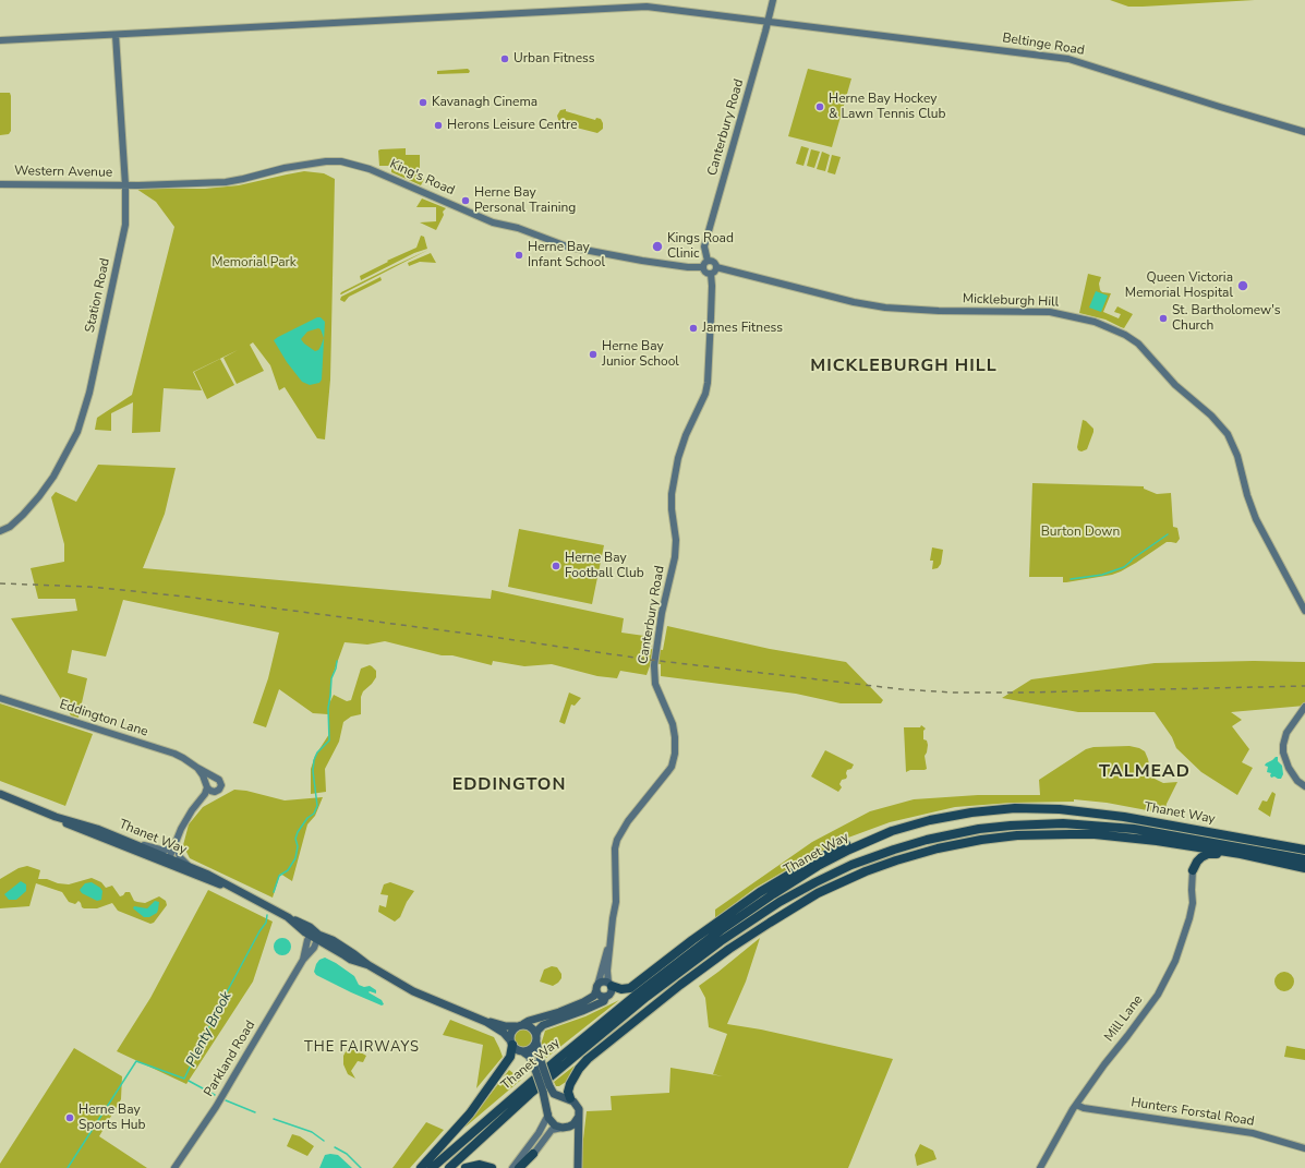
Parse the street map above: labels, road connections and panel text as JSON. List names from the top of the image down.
{
  "streets": {
    "highway": ["Thanet Way"],
    "street": [
      "Beltinge Road",
      "Canterbury Road",
      "Western Avenue",
      "King's Road",
      "Station Road",
      "Mickleburgh Hill",
      "Eddington Lane",
      "Mill Lane",
      "Parkland Road",
      "Hunters Forstal Road"
    ]
  },
  "crossings": [
    ["Beltinge Road", "Canterbury Road"],
    ["Beltinge Road", "Station Road"],
    ["Canterbury Road", "King's Road"],
    ["Canterbury Road", "Mickleburgh Hill"],
    ["Canterbury Road", "Thanet Way"],
    ["Western Avenue", "King's Road"],
    ["Western Avenue", "Station Road"],
    ["King's Road", "Station Road"],
    ["King's Road", "Mickleburgh Hill"],
    ["Thanet Way", "Parkland Road"],
    ["Mill Lane", "Hunters Forstal Road"]
  ],
  "districts": [
    "MICKLEBURGH HILL",
    "TALMEAD",
    "EDDINGTON",
    "THE FAIRWAYS"
  ],
  "water": ["Plenty Brook"],
  "parks": ["Memorial Park", "Burton Down"],
  "places": [
    "Urban Fitness",
    "Kavanagh Cinema",
    "Herne Bay Hockey & Lawn Tennis Club",
    "Herons Leisure Centre",
    "Herne Bay Personal Training",
    "Kings Road Clinic",
    "Herne Bay Infant School",
    "Queen Victoria Memorial Hospital",
    "St. Bartholomew's Church",
    "James Fitness",
    "Herne Bay Junior School",
    "Herne Bay Football Club",
    "Herne Bay Sports Hub"
  ]
}
